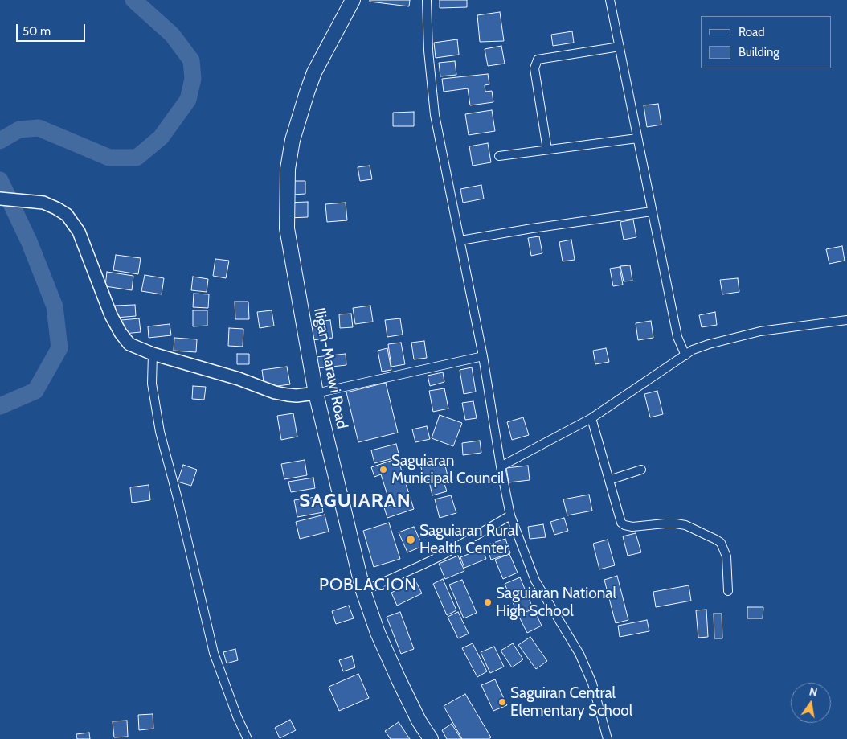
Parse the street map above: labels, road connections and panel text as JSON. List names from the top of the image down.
{
  "streets": {
    "highway": ["Iligan-Marawi Road"]
  },
  "districts": ["SAGUIARAN", "POBLACION"],
  "places": [
    "Saguiaran Municipal Council",
    "Saguiaran Rural Health Center",
    "Saguiaran National High School",
    "Saguiran Central Elementary School"
  ],
  "legend": ["Road", "Building"],
  "scale_bar": "50 m",
  "north": "top"
}
